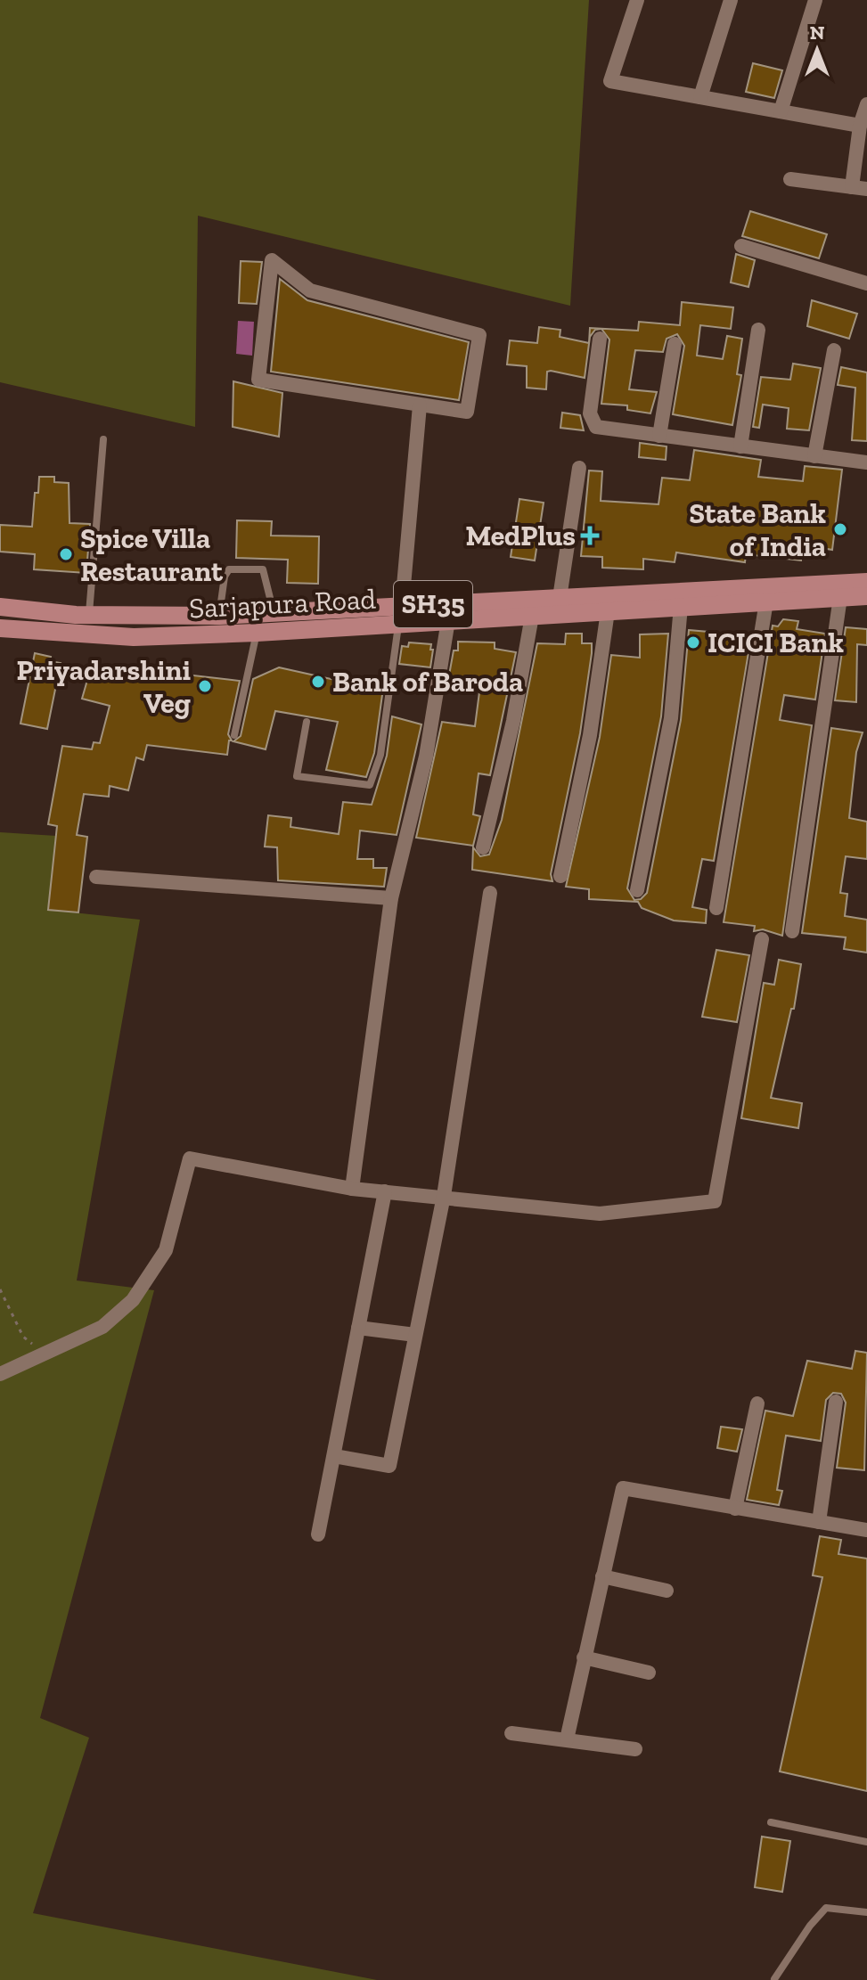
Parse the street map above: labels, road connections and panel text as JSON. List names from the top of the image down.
{
  "streets": {
    "main road": ["Sarjapura Road", "SH35"]
  },
  "places": {
    "other": [
      "State Bank of India",
      "Spice Villa Restaurant",
      "ICICI Bank",
      "Bank of Baroda",
      "Priyadarshini Veg"
    ],
    "health": ["MedPlus"]
  },
  "north": "top"
}
